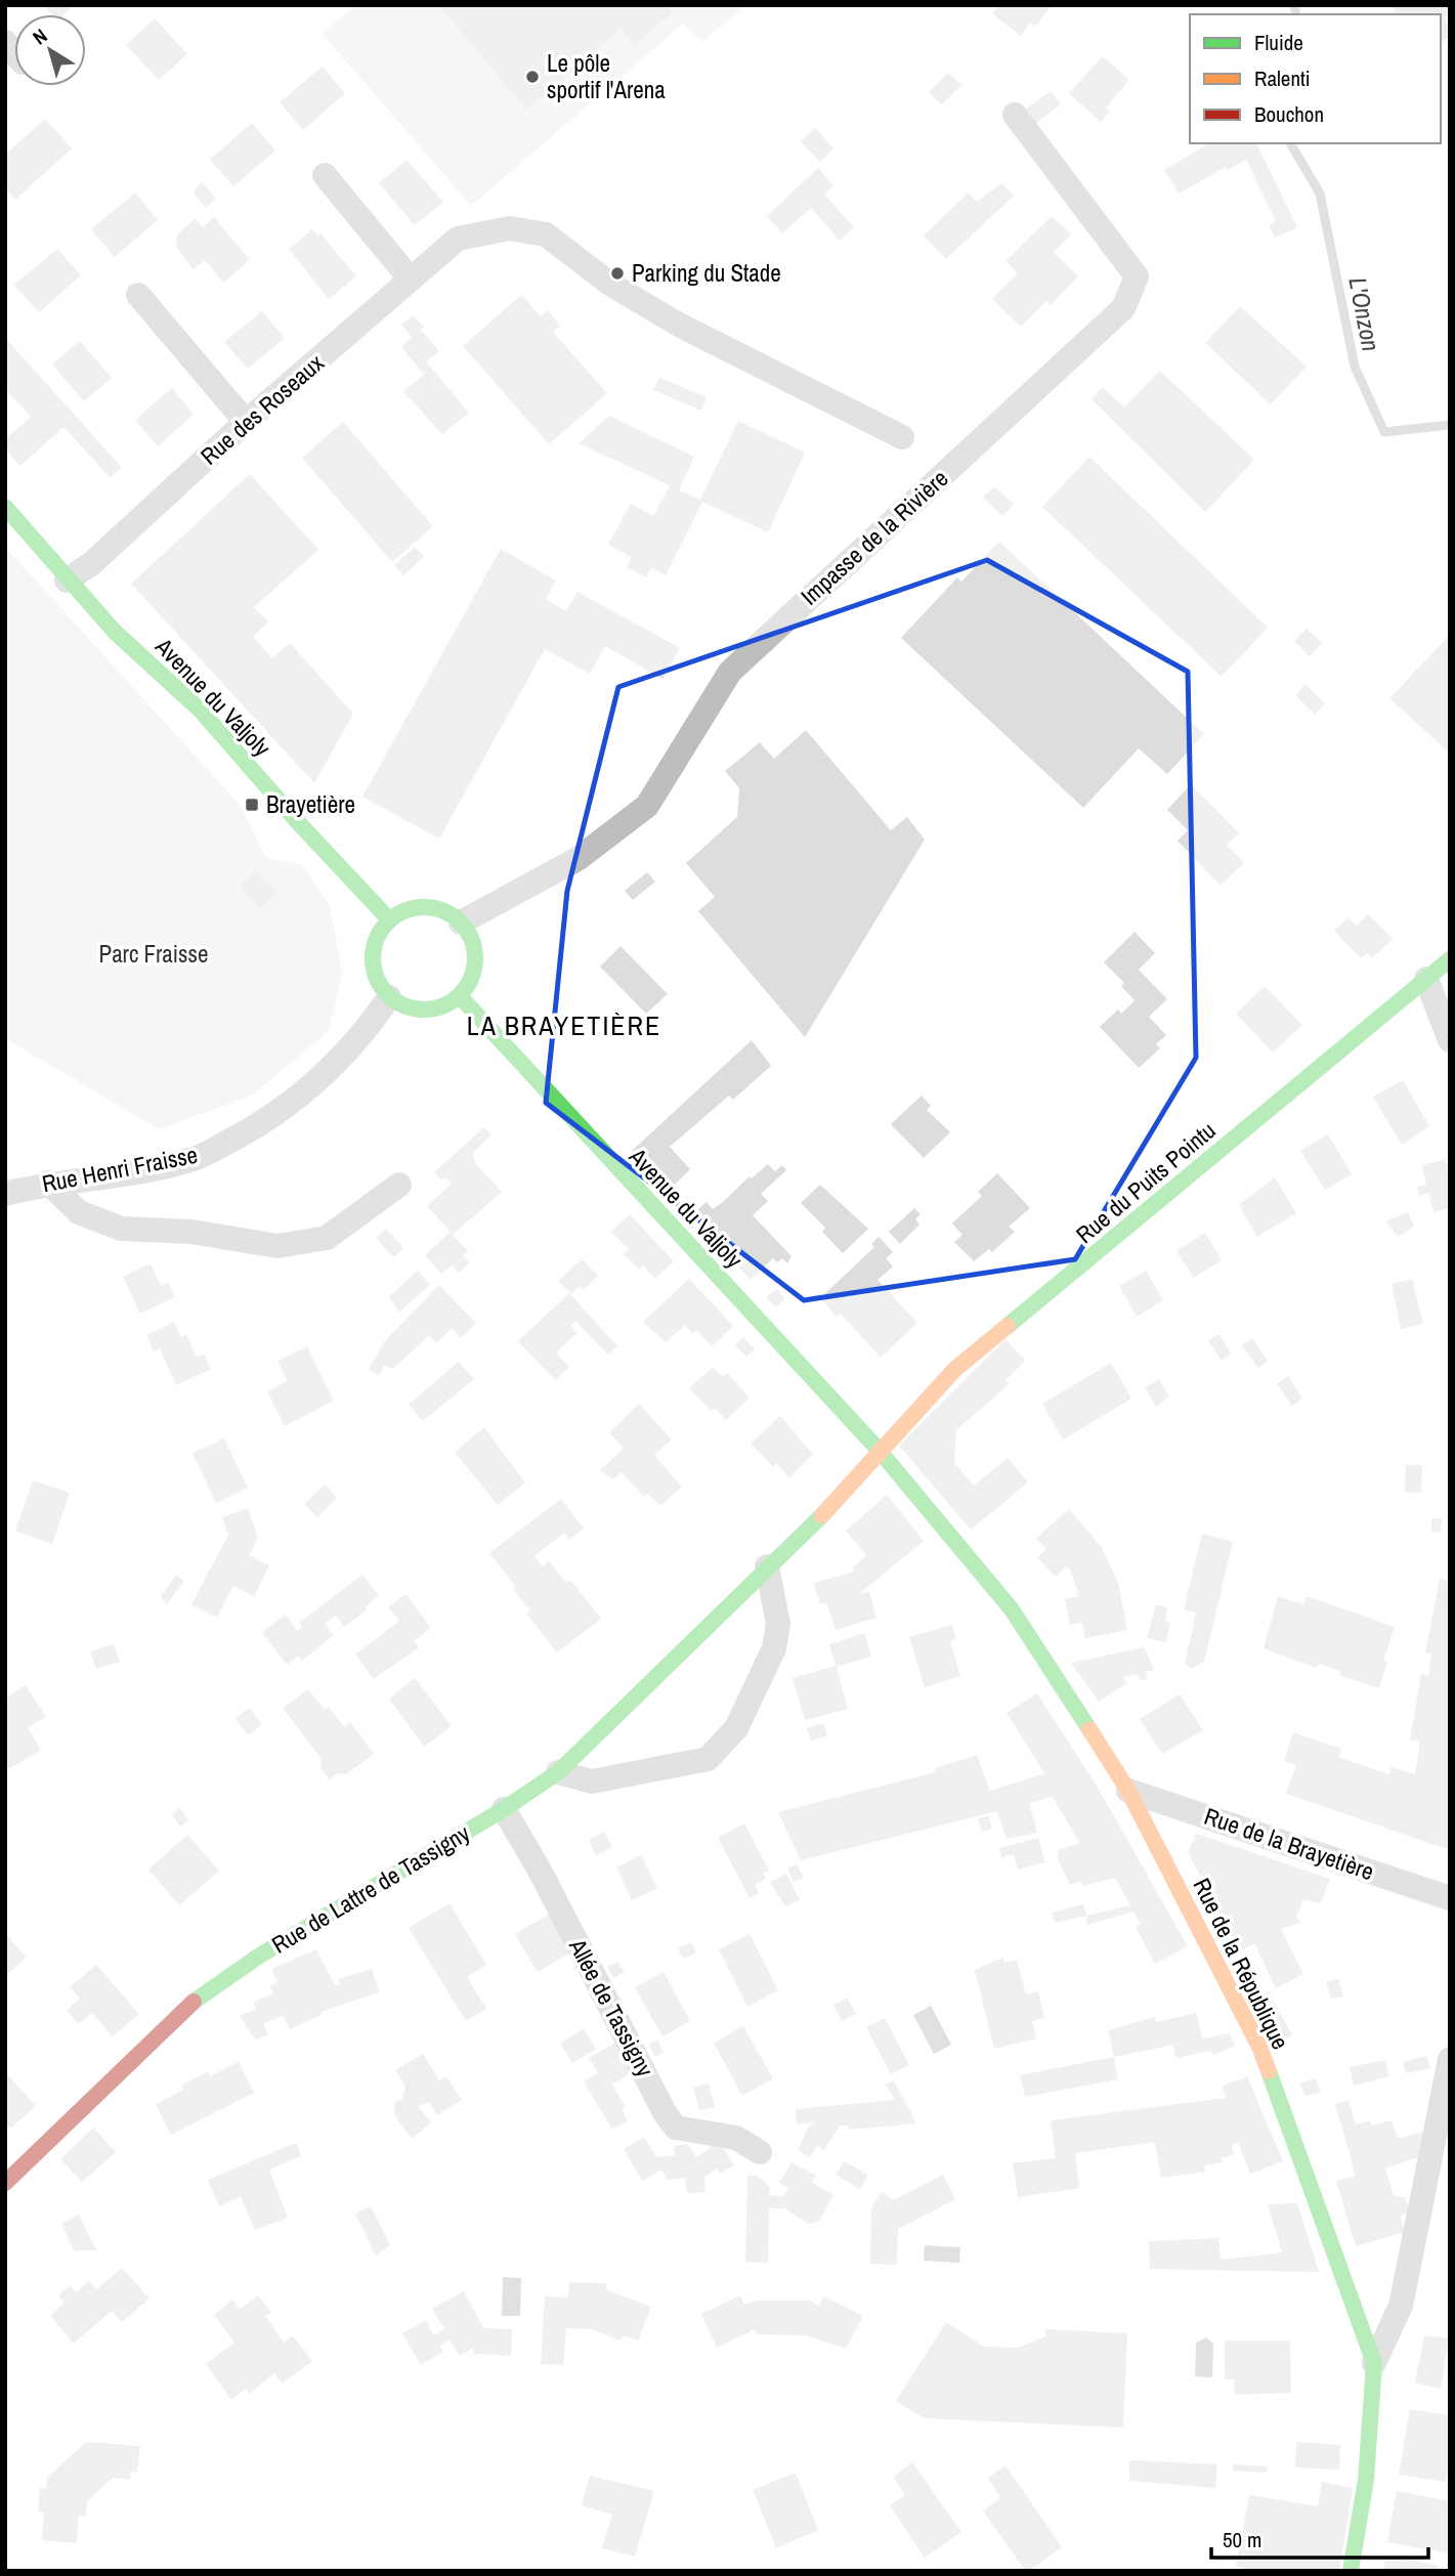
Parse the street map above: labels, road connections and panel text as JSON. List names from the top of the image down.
{
  "streets": {
    "main road": [
      "Avenue du Valjoly",
      "Rue du Puits Pointu",
      "Rue de Lattre de Tassigny",
      "Rue de la République"
    ],
    "street": [
      "Rue des Roseaux",
      "Impasse de la Rivière",
      "Rue Henri Fraisse",
      "Rue de la Brayetière",
      "Allée de Tassigny"
    ]
  },
  "crossings": [
    ["Rue des Roseaux", "Avenue du Valjoly"],
    ["Impasse de la Rivière", "Avenue du Valjoly"],
    ["Impasse de la Rivière", "Rue Henri Fraisse"],
    ["Avenue du Valjoly", "Rue Henri Fraisse"],
    ["Avenue du Valjoly", "Rue du Puits Pointu"],
    ["Avenue du Valjoly", "Rue de Lattre de Tassigny"],
    ["Avenue du Valjoly", "Rue de la République"],
    ["Rue du Puits Pointu", "Rue de Lattre de Tassigny"],
    ["Rue du Puits Pointu", "Rue de la République"],
    ["Rue de la Brayetière", "Rue de la République"],
    ["Rue de Lattre de Tassigny", "Rue de la République"],
    ["Rue de Lattre de Tassigny", "Allée de Tassigny"]
  ],
  "districts": ["LA BRAYETIÈRE"],
  "water": ["L'Onzon"],
  "parks": ["Parc Fraisse"],
  "places": {
    "other": ["Le pôle sportif l'Arena", "Parking du Stade"],
    "transit": ["Brayetière"]
  },
  "legend": ["Fluide", "Ralenti", "Bouchon"],
  "scale_bar": "50 m",
  "north": "top left"
}
